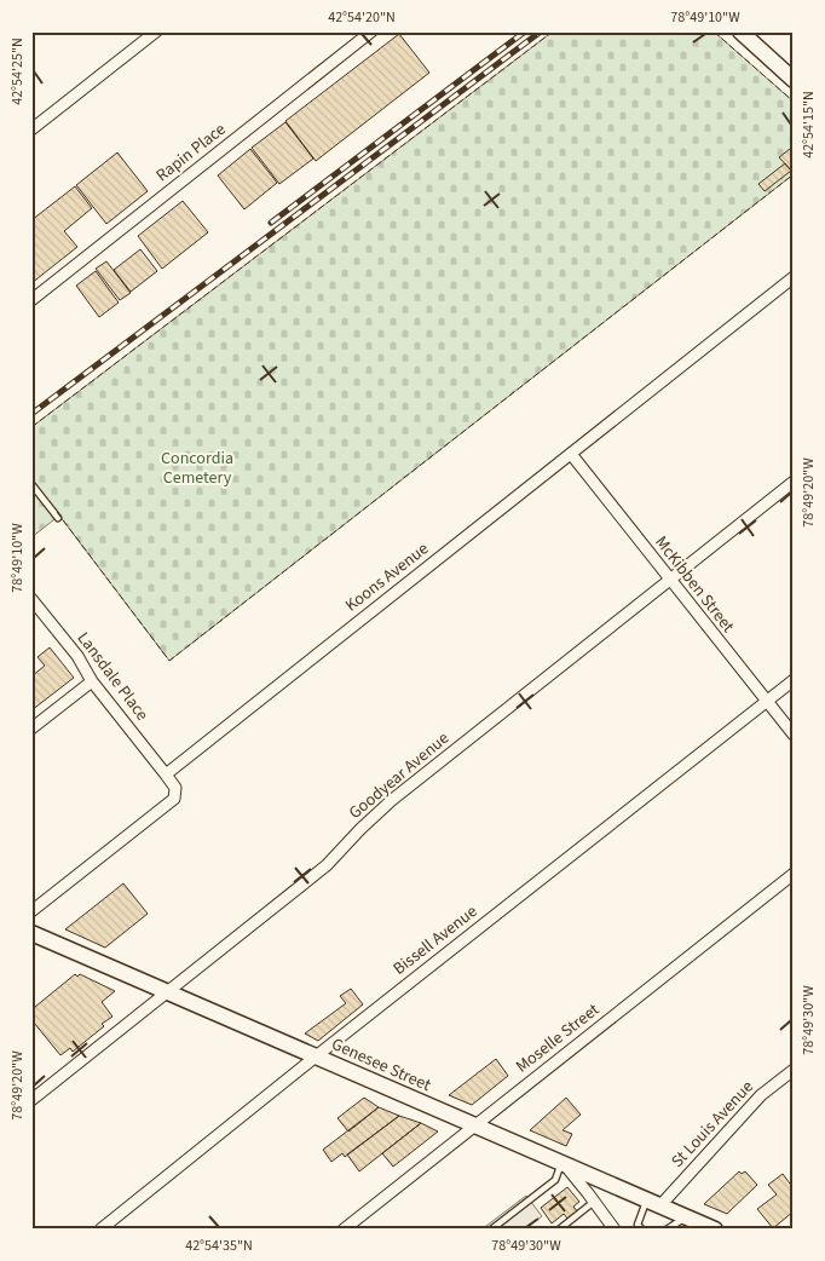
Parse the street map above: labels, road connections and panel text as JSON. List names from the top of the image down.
{
  "streets": {
    "main road": ["Genesee Street"],
    "street": [
      "Rapin Place",
      "Koons Avenue",
      "McKibben Street",
      "Lansdale Place",
      "Goodyear Avenue",
      "Bissell Avenue",
      "Moselle Street",
      "St Louis Avenue"
    ]
  },
  "crossings": [
    ["Koons Avenue", "McKibben Street"],
    ["Koons Avenue", "Lansdale Place"],
    ["McKibben Street", "Goodyear Avenue"],
    ["McKibben Street", "Bissell Avenue"],
    ["Goodyear Avenue", "Genesee Street"],
    ["Bissell Avenue", "Genesee Street"],
    ["Moselle Street", "Genesee Street"],
    ["Genesee Street", "St Louis Avenue"]
  ],
  "parks": ["Concordia Cemetery"],
  "coordinates": [
    "42°54'20\"N",
    "78°49'10\"W",
    "42°54'25\"N",
    "42°54'15\"N",
    "78°49'20\"W",
    "78°49'30\"W",
    "42°54'35\"N"
  ]
}
